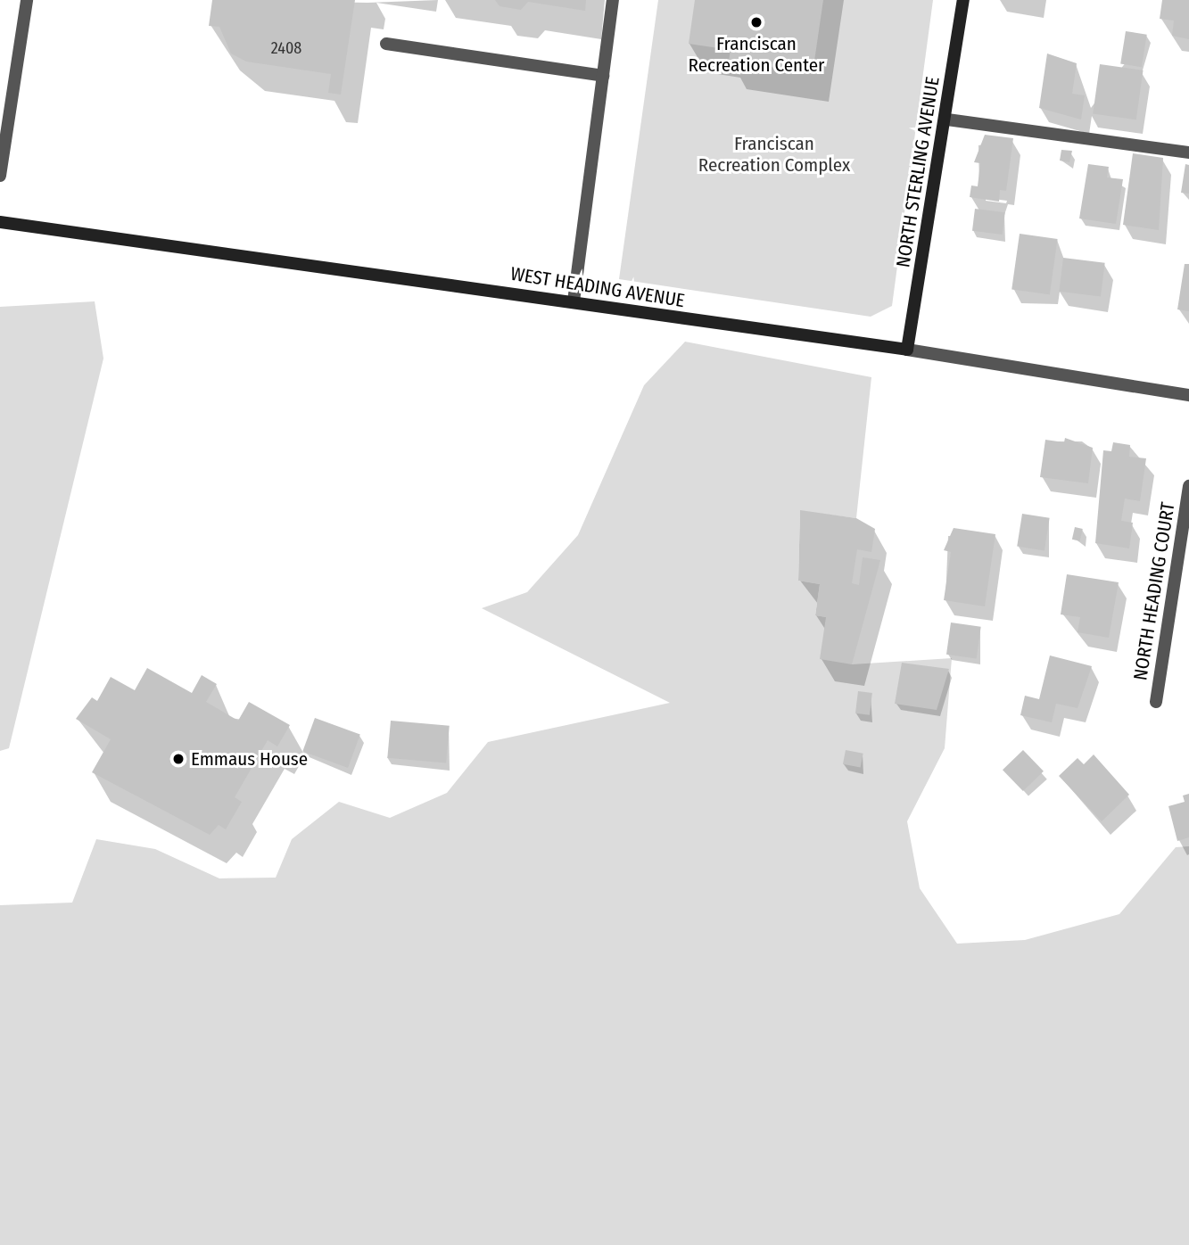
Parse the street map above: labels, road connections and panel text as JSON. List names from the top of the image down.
{
  "streets": {
    "street": ["NORTH STERLING AVENUE", "WEST HEADING AVENUE", "NORTH HEADING COURT"]
  },
  "crossings": [
    ["NORTH STERLING AVENUE", "WEST HEADING AVENUE"]
  ],
  "parks": ["Franciscan Recreation Complex"],
  "places": ["Franciscan Recreation Center", "Emmaus House"],
  "house_numbers": ["2408"]
}
